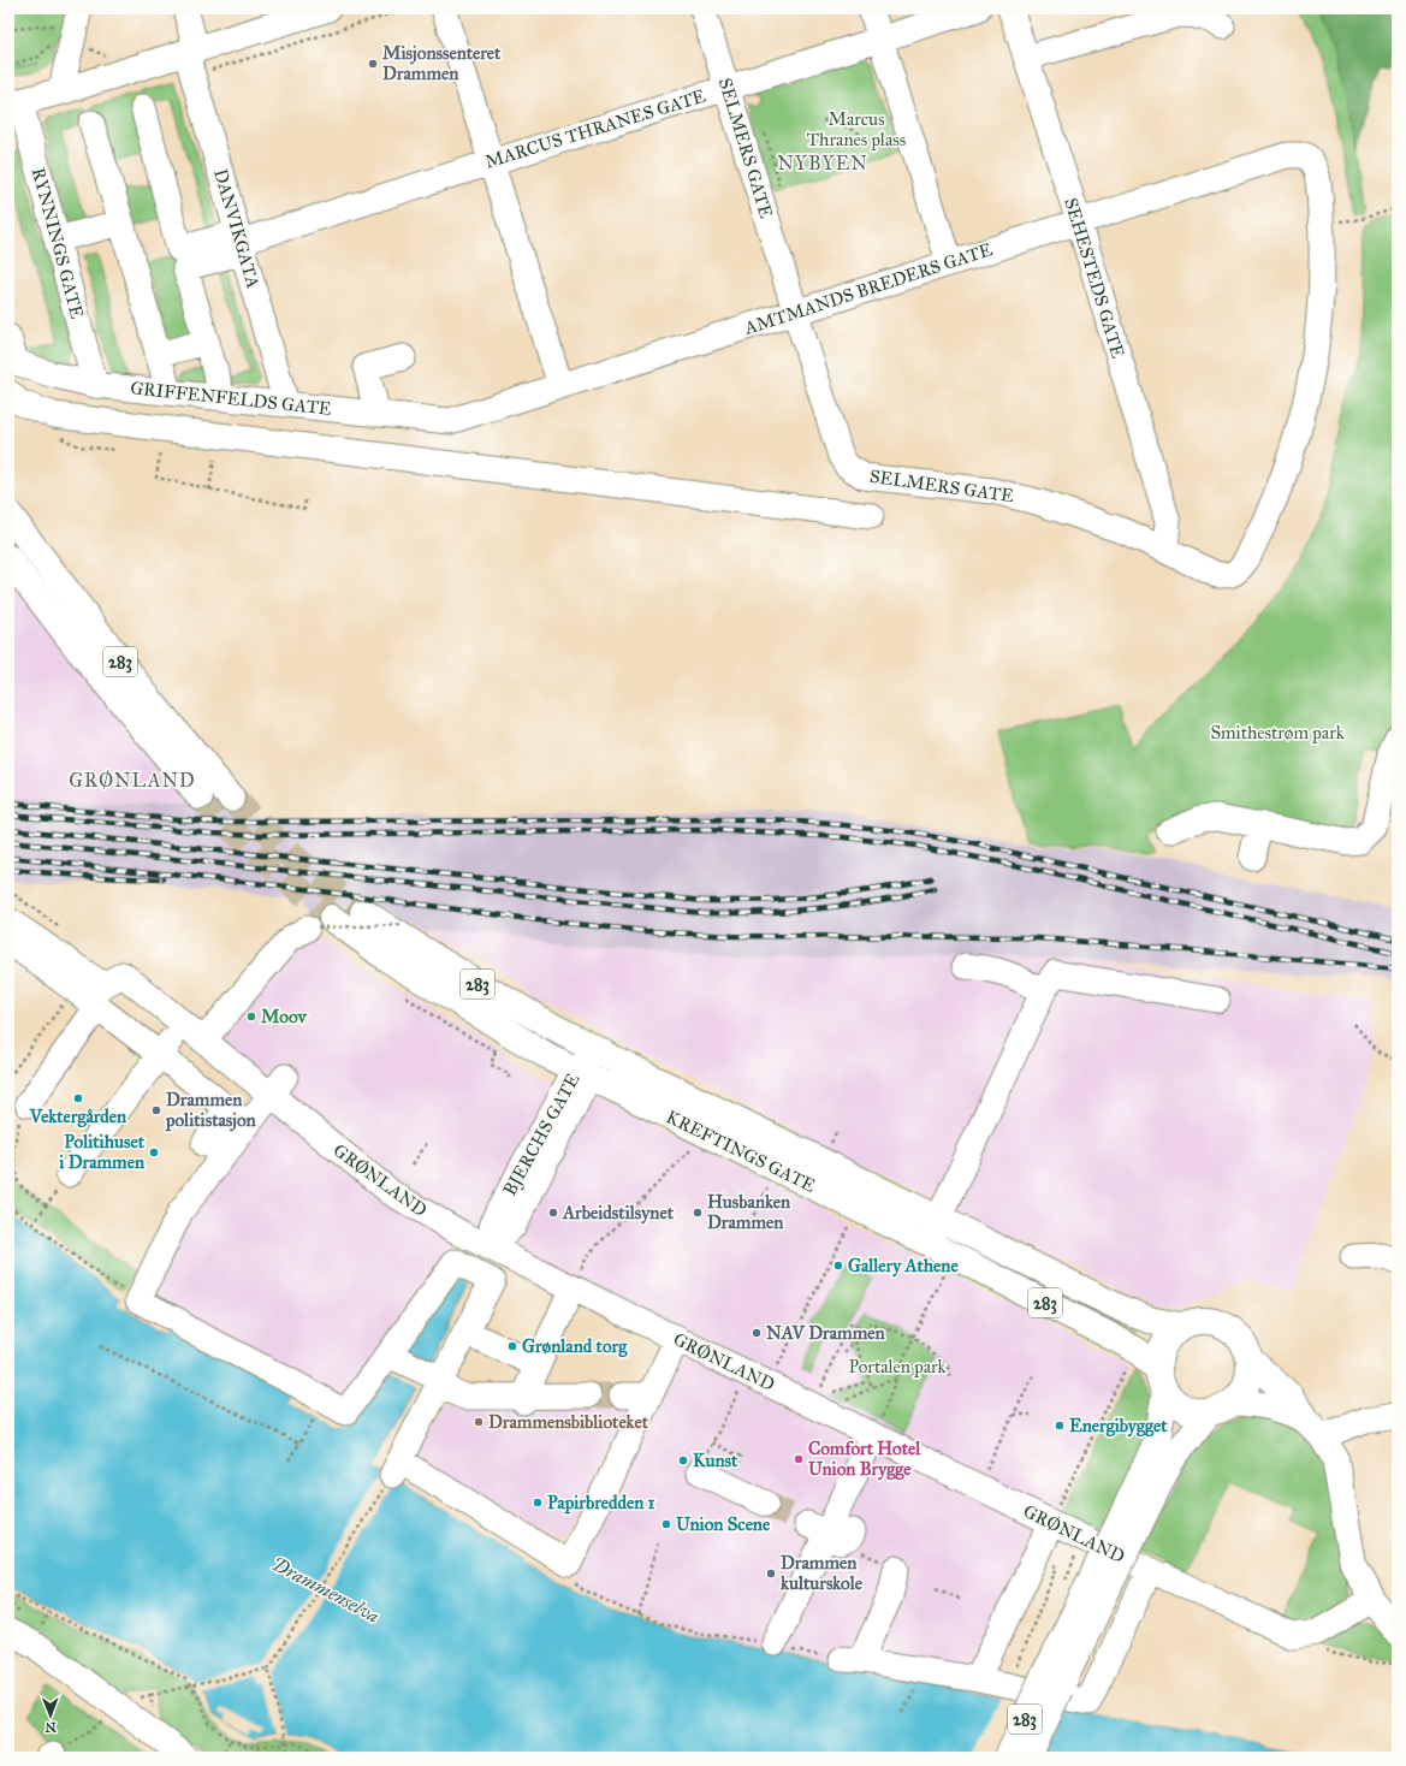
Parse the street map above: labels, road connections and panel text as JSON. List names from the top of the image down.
{
  "streets": {
    "main road": ["283", "KREFTINGS GATE"],
    "street": [
      "MARCUS THRANES GATE",
      "SELMERS GATE",
      "DANVIKGATA",
      "RYNNINGS GATE",
      "SEHESTEDS GATE",
      "AMTMANDS BREDERS GATE",
      "GRIFFENFELDS GATE",
      "BJERCHS GATE",
      "GRØNLAND"
    ]
  },
  "crossings": [
    ["MARCUS THRANES GATE", "SELMERS GATE"],
    ["MARCUS THRANES GATE", "DANVIKGATA"],
    ["SELMERS GATE", "SEHESTEDS GATE"],
    ["SELMERS GATE", "AMTMANDS BREDERS GATE"],
    ["DANVIKGATA", "GRIFFENFELDS GATE"],
    ["RYNNINGS GATE", "GRIFFENFELDS GATE"],
    ["SEHESTEDS GATE", "AMTMANDS BREDERS GATE"],
    ["AMTMANDS BREDERS GATE", "GRIFFENFELDS GATE"],
    ["283", "KREFTINGS GATE"],
    ["BJERCHS GATE", "KREFTINGS GATE"],
    ["BJERCHS GATE", "GRØNLAND"]
  ],
  "districts": ["NYBYEN", "GRØNLAND"],
  "water": ["Drammenselva"],
  "parks": ["Marcus Thranes plass", "Smithestrøm park", "Portalen park"],
  "places": [
    "Misjonssenteret Drammen",
    "Moov",
    "Vektergården",
    "Drammen politistasjon",
    "Politihuset i Drammen",
    "Arbeidstilsynet",
    "Husbanken Drammen",
    "Gallery Athene",
    "NAV Drammen",
    "Grønland torg",
    "Drammensbiblioteket",
    "Energibygget",
    "Comfort Hotel Union Brygge",
    "Kunst",
    "Papirbredden 1",
    "Union Scene",
    "Drammen kulturskole"
  ],
  "north": "bottom"
}
